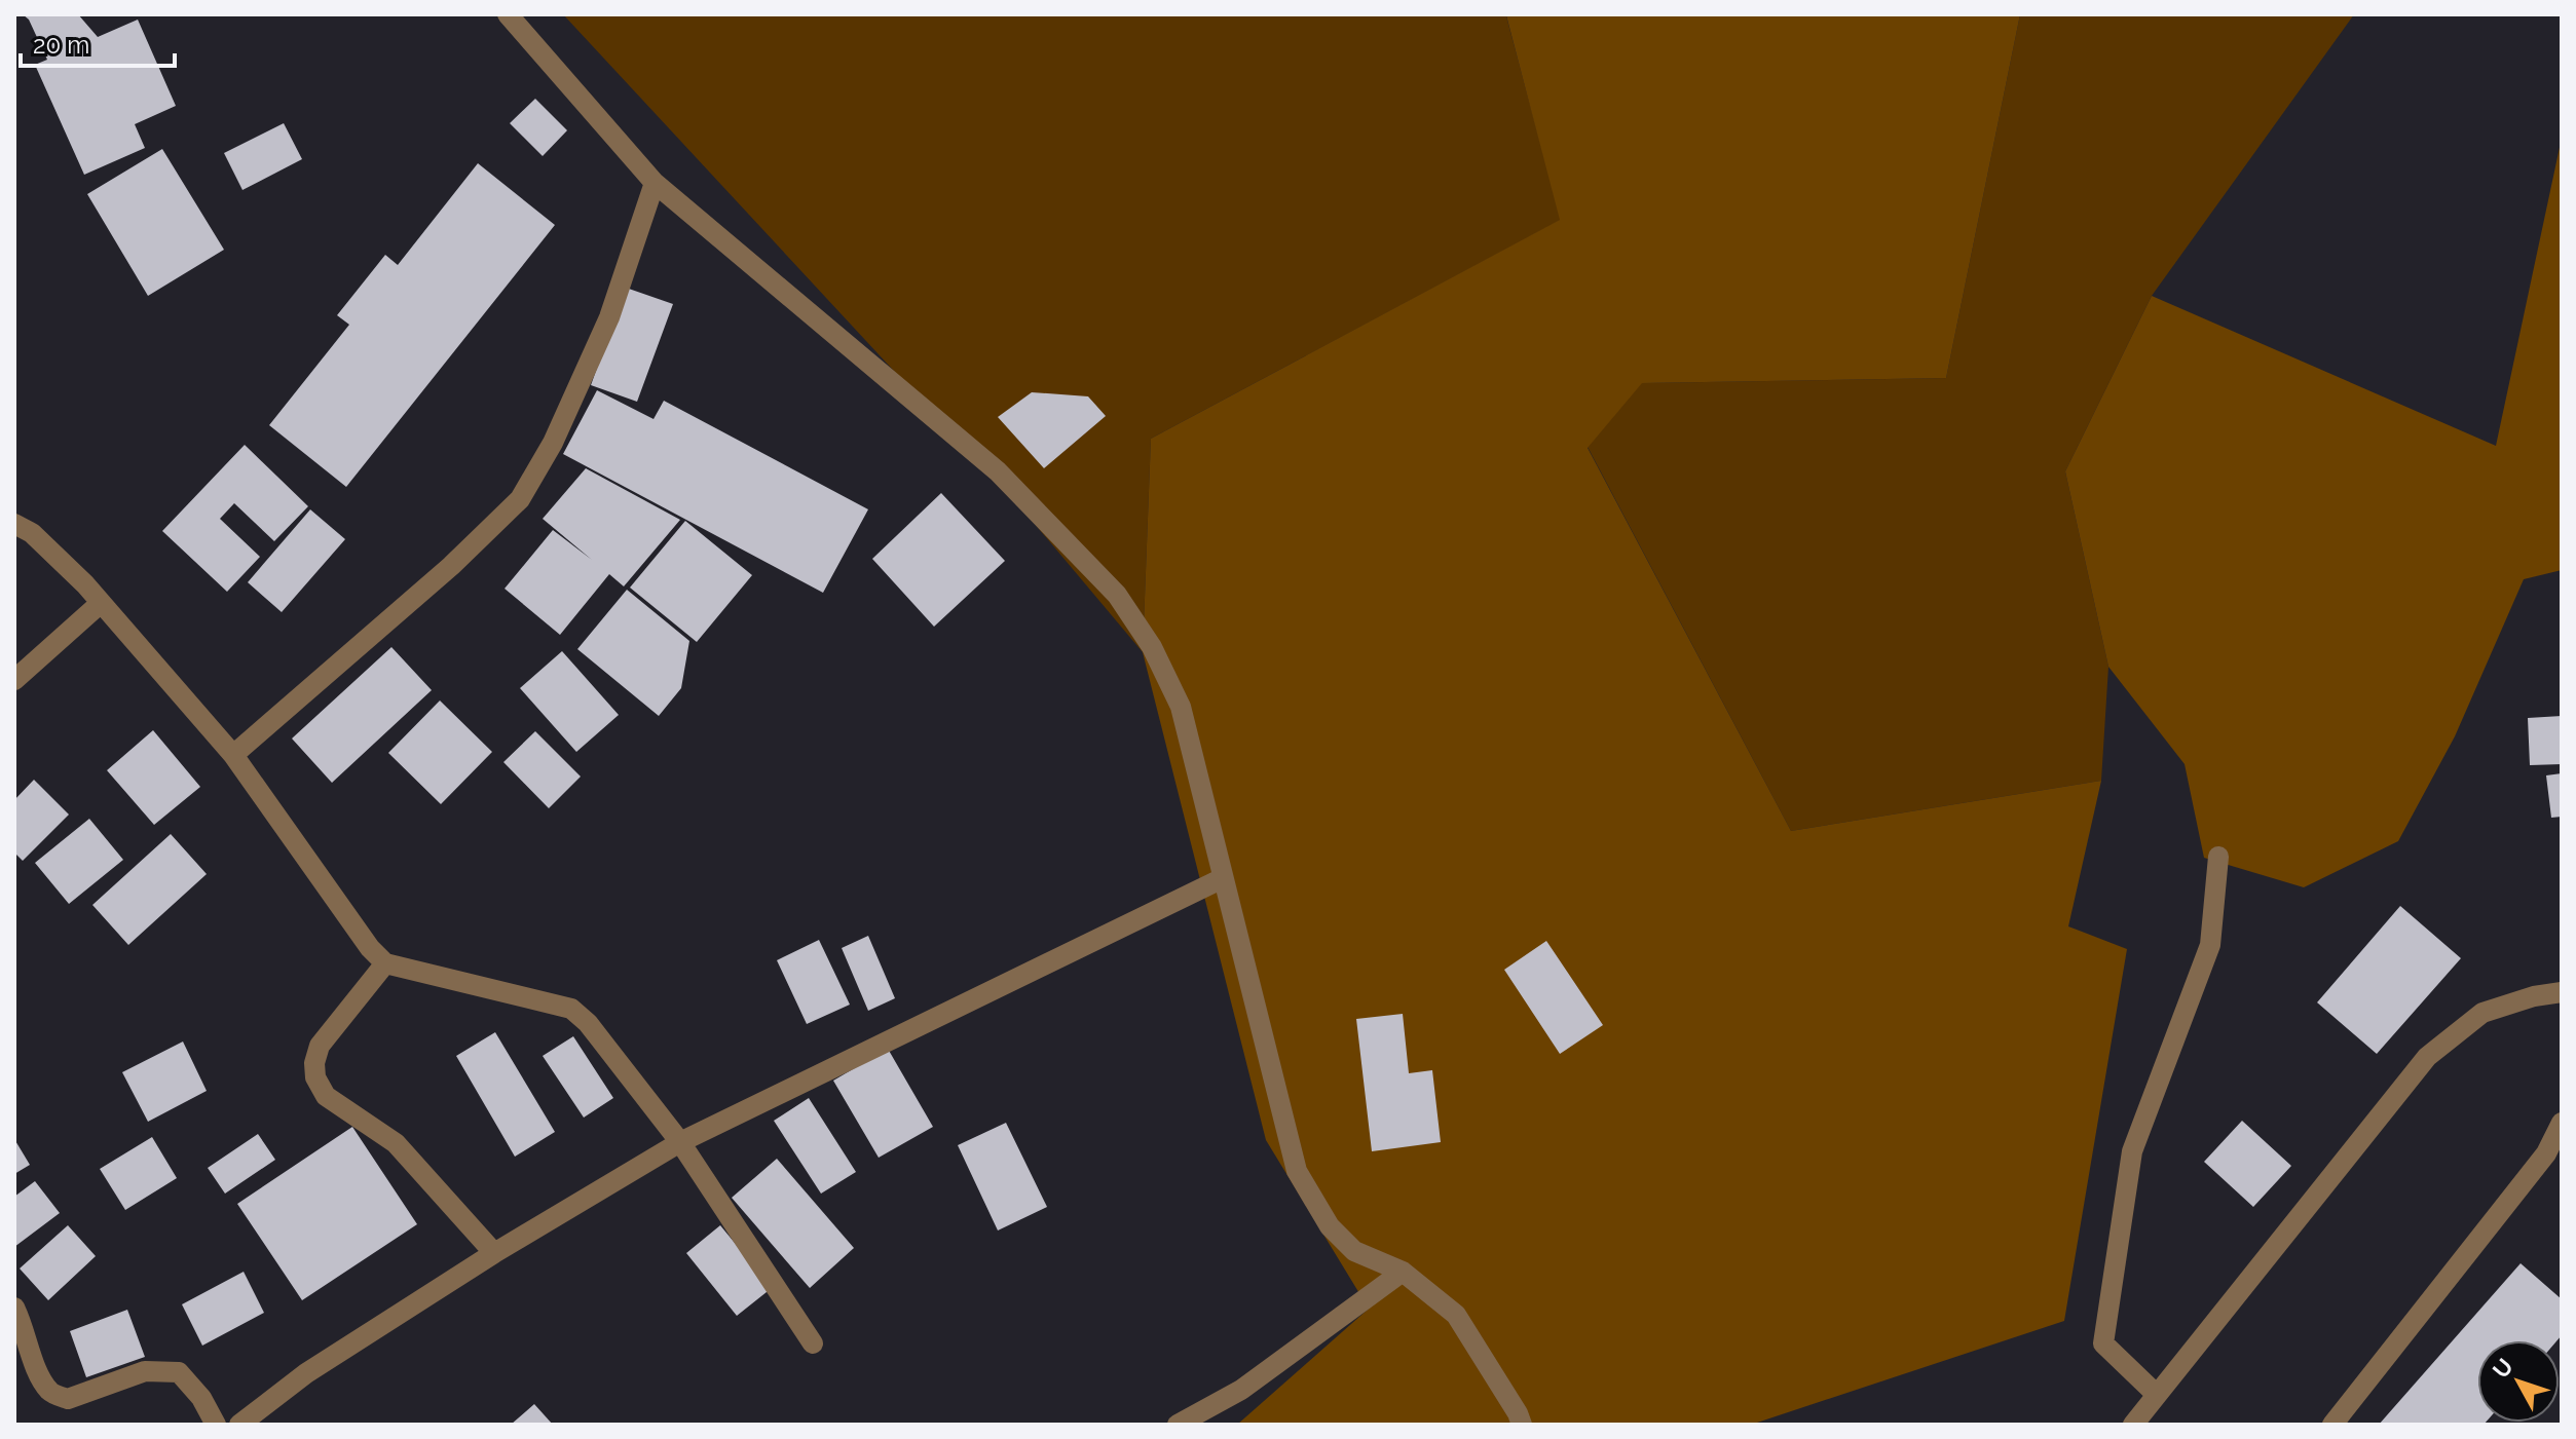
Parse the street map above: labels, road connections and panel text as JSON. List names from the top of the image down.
{
  "scale_bar": "20 m",
  "north": "top left"
}
